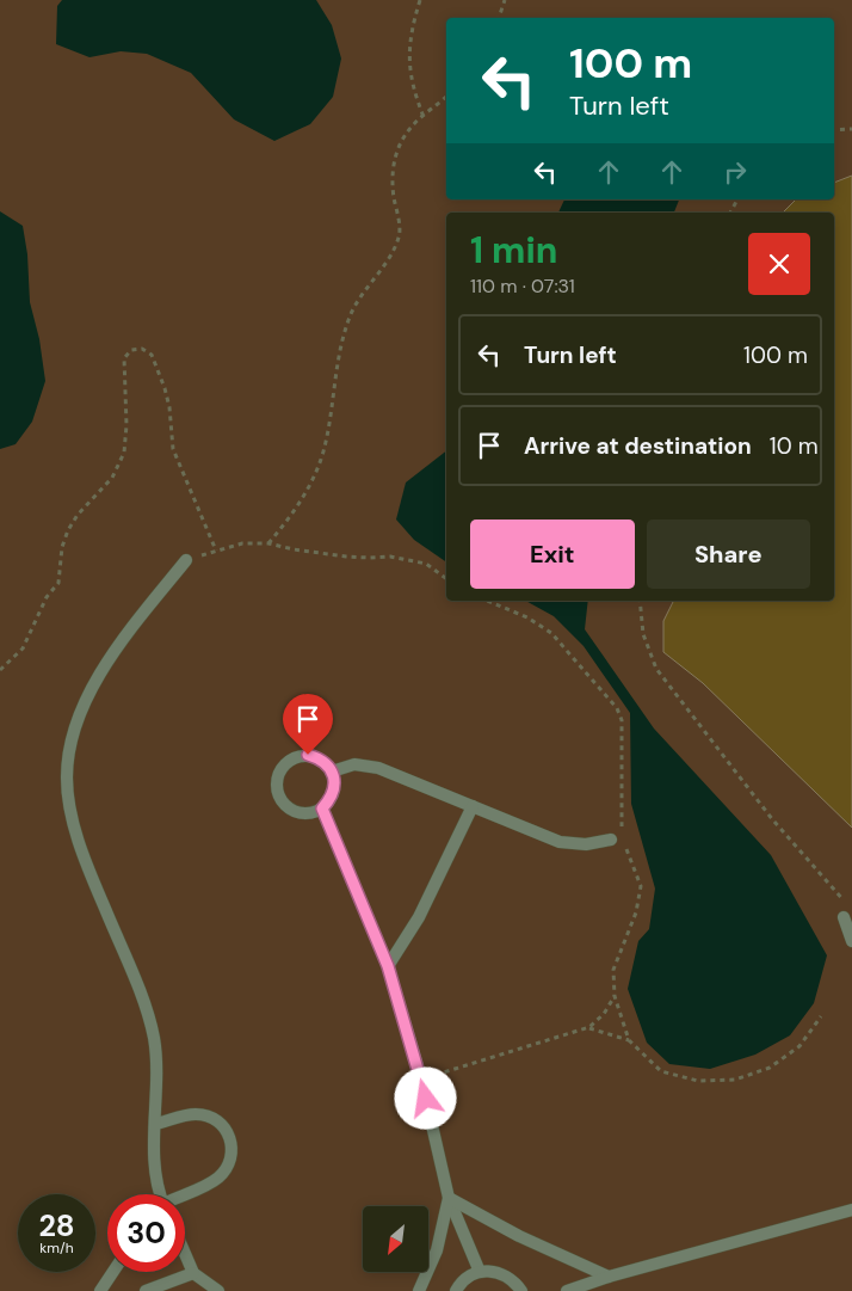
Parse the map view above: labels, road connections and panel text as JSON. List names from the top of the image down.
{
  "north": "bottom left",
  "page": {
    "turn": ["100 m", "Turn left"],
    "heading": ["1 min", "110 m · 07:31"],
    "list": [
      {
        "name": "Turn left",
        "value": "100 m"
      },
      {
        "name": "Arrive at destination",
        "value": "10 m"
      }
    ],
    "buttons": ["Exit", "Share"],
    "speed": "28 km/h",
    "limit": "30"
  }
}
